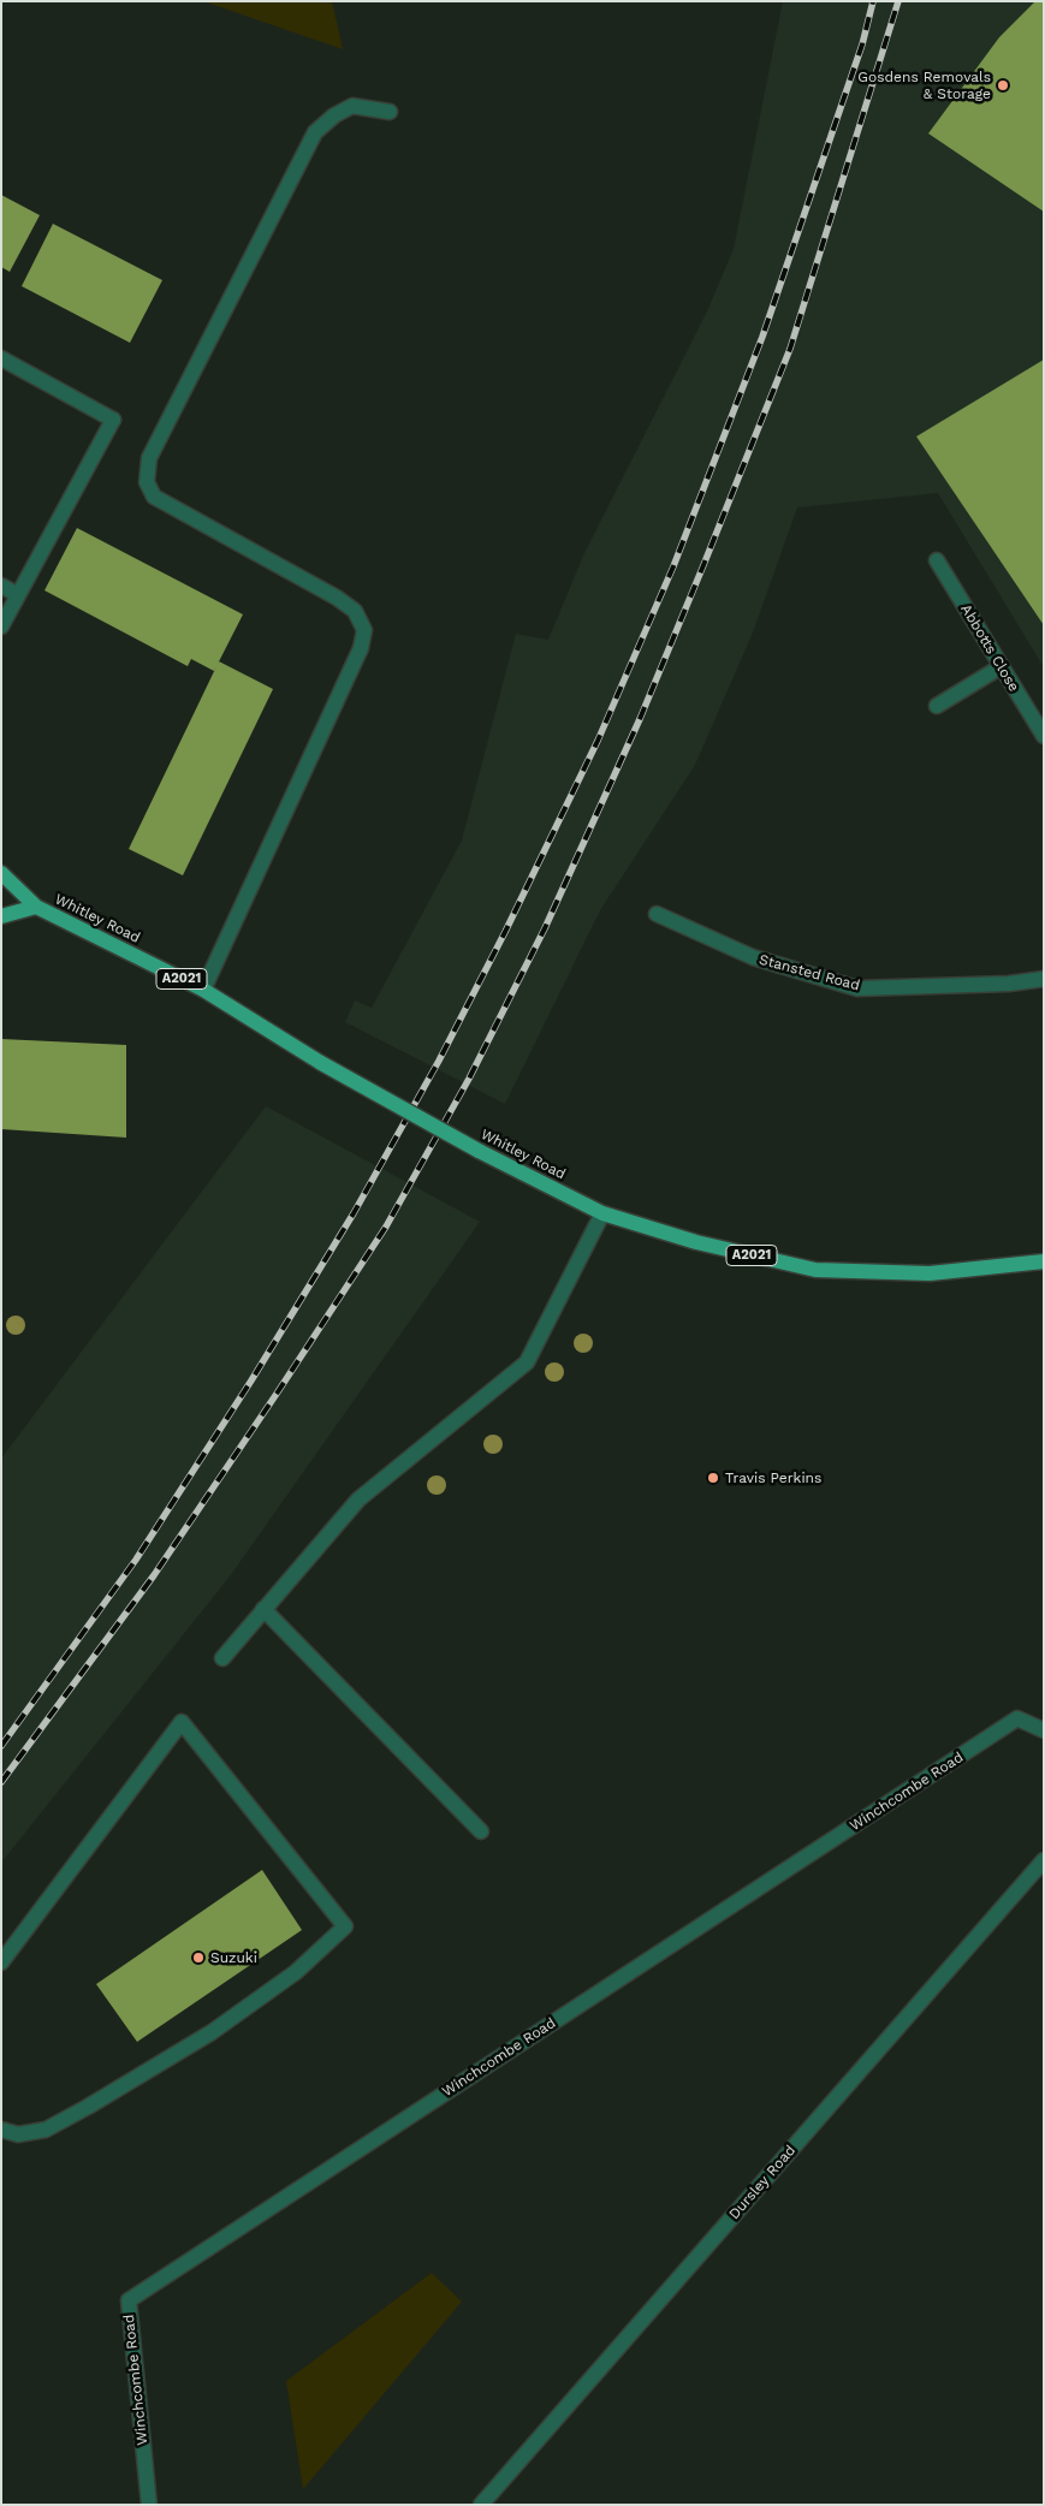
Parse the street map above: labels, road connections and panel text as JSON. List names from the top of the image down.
{
  "streets": {
    "main road": ["Whitley Road", "A2021"],
    "street": [
      "Abbotts Close",
      "Stansted Road",
      "Winchcombe Road",
      "Dursley Road"
    ]
  },
  "crossings": [
    ["Whitley Road", "A2021"]
  ],
  "places": ["Gosdens Removals & Storage", "Travis Perkins", "Suzuki"]
}
